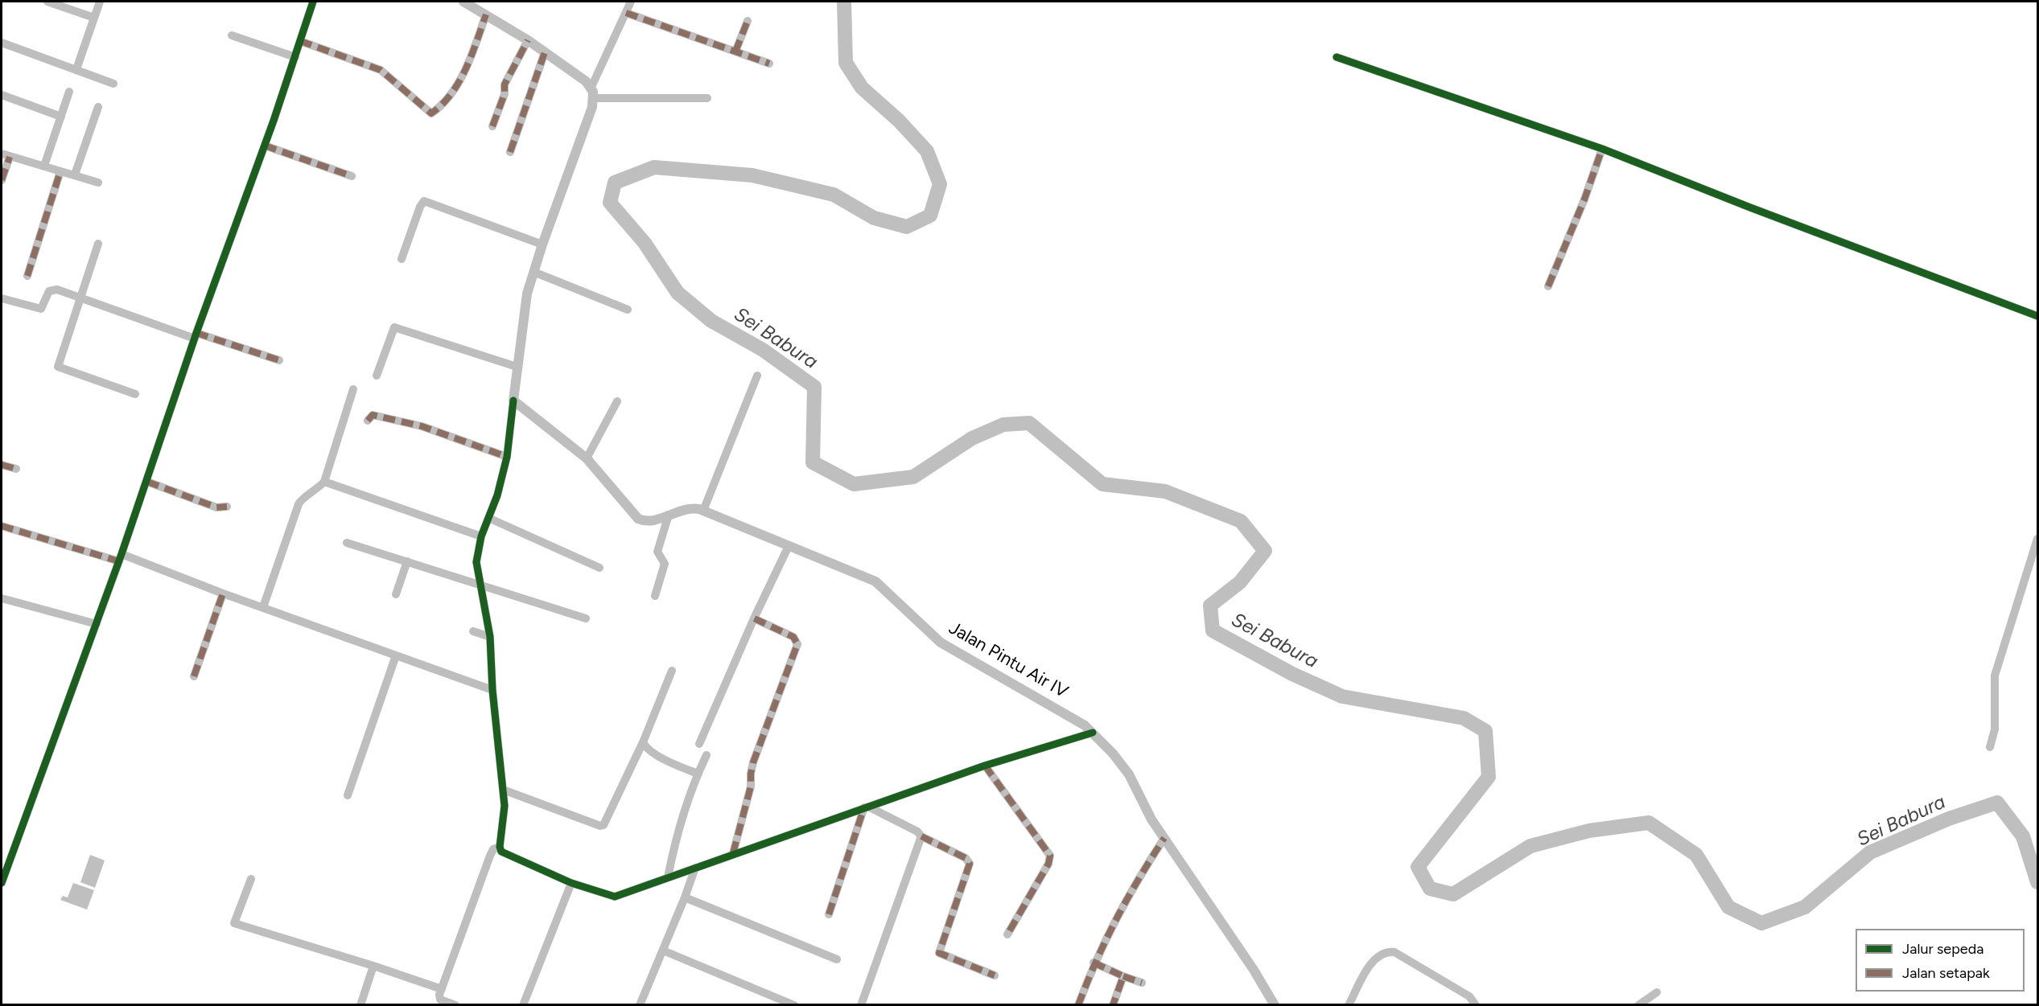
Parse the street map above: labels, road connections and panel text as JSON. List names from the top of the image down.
{
  "streets": {
    "main road": ["Jalan Pintu Air IV"]
  },
  "water": ["Sei Babura"],
  "legend": ["Jalur sepeda", "Jalan setapak"]
}
